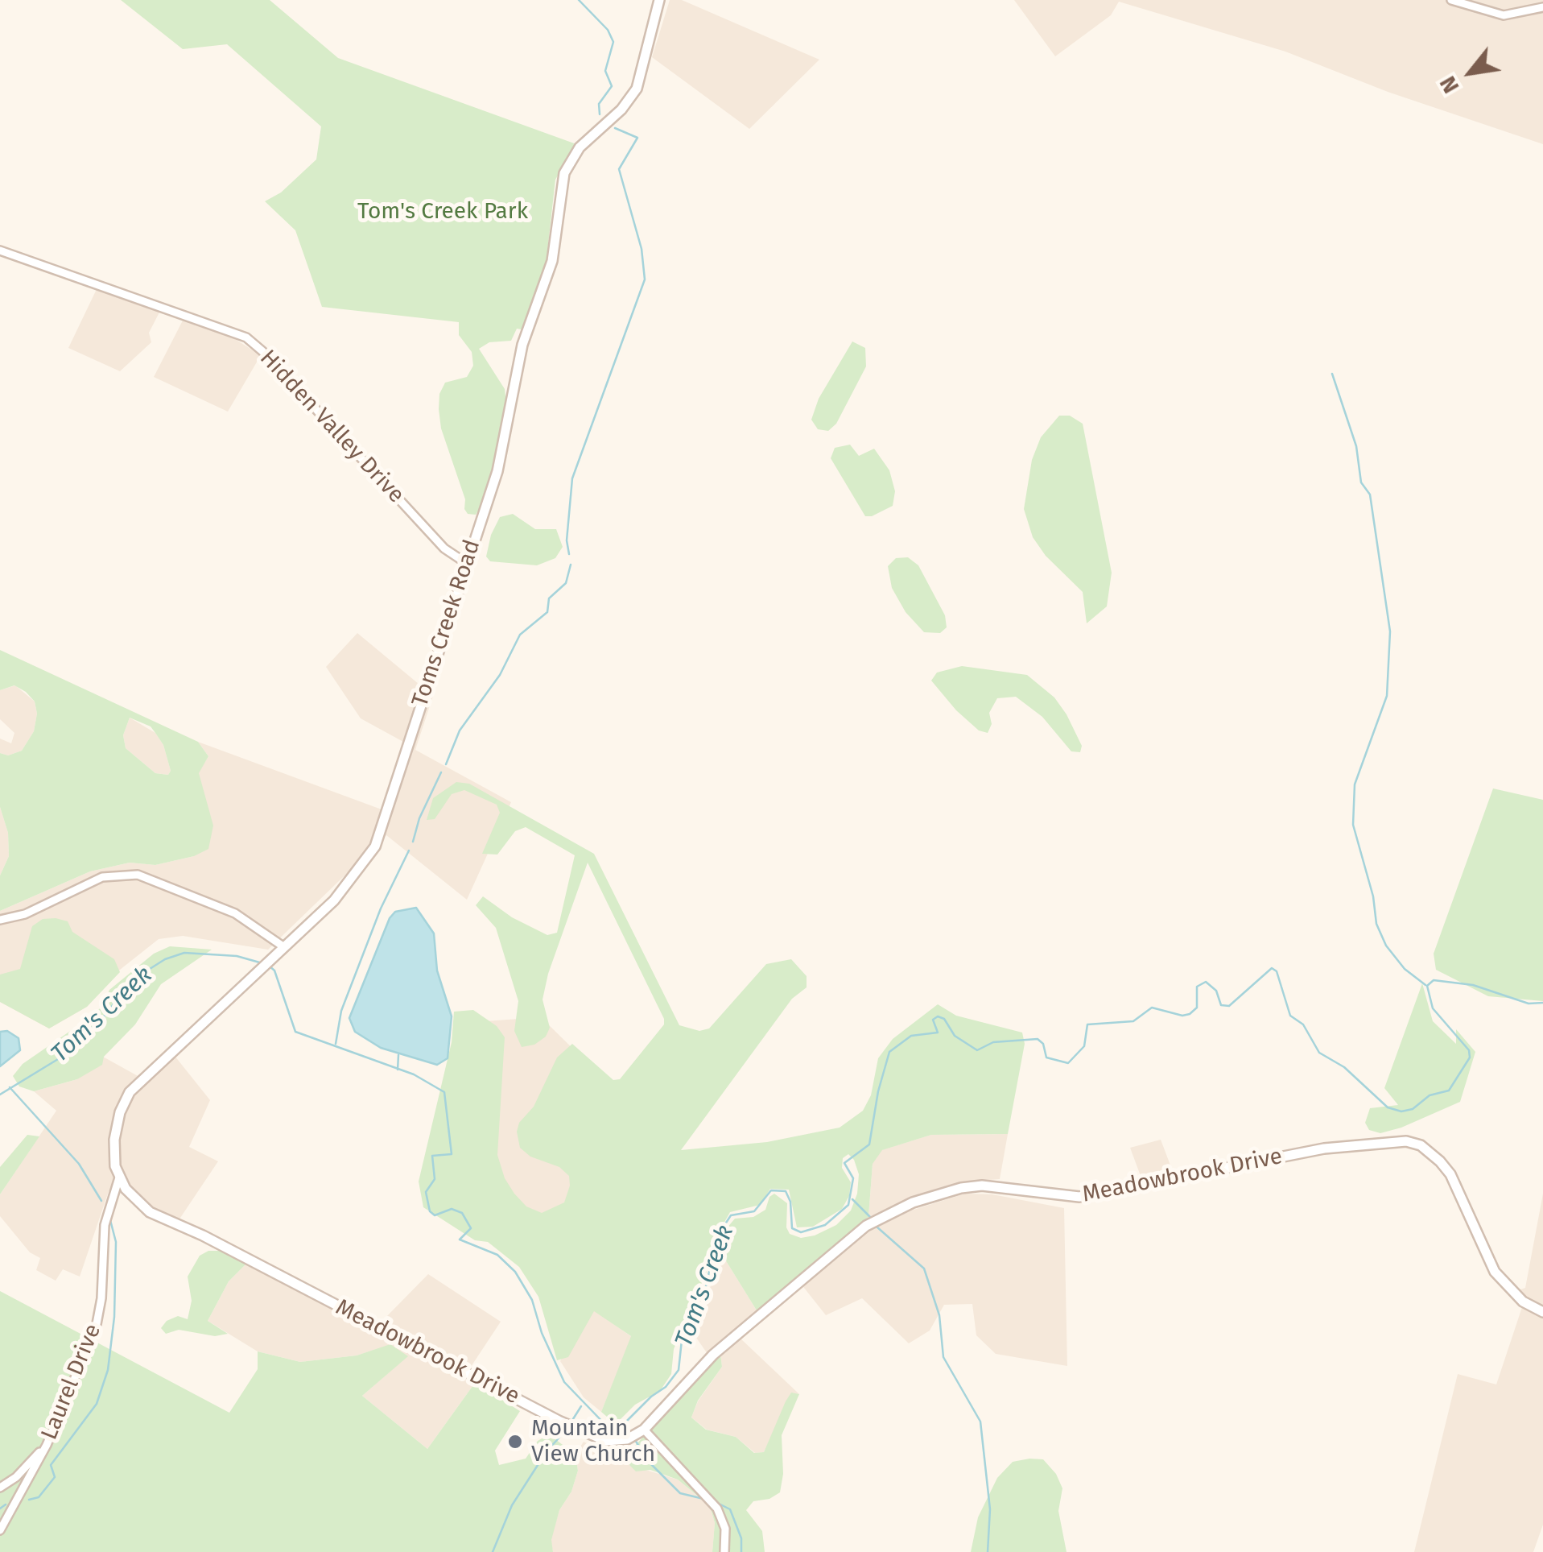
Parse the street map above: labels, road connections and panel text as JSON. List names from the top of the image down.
{
  "streets": {
    "street": [
      "Hidden Valley Drive",
      "Toms Creek Road",
      "Meadowbrook Drive",
      "Laurel Drive"
    ]
  },
  "crossings": [
    ["Hidden Valley Drive", "Toms Creek Road"],
    ["Toms Creek Road", "Meadowbrook Drive"],
    ["Toms Creek Road", "Laurel Drive"],
    ["Meadowbrook Drive", "Laurel Drive"]
  ],
  "water": ["Tom's Creek"],
  "parks": ["Tom's Creek Park"],
  "places": ["Mountain View Church"],
  "north": "bottom left"
}
